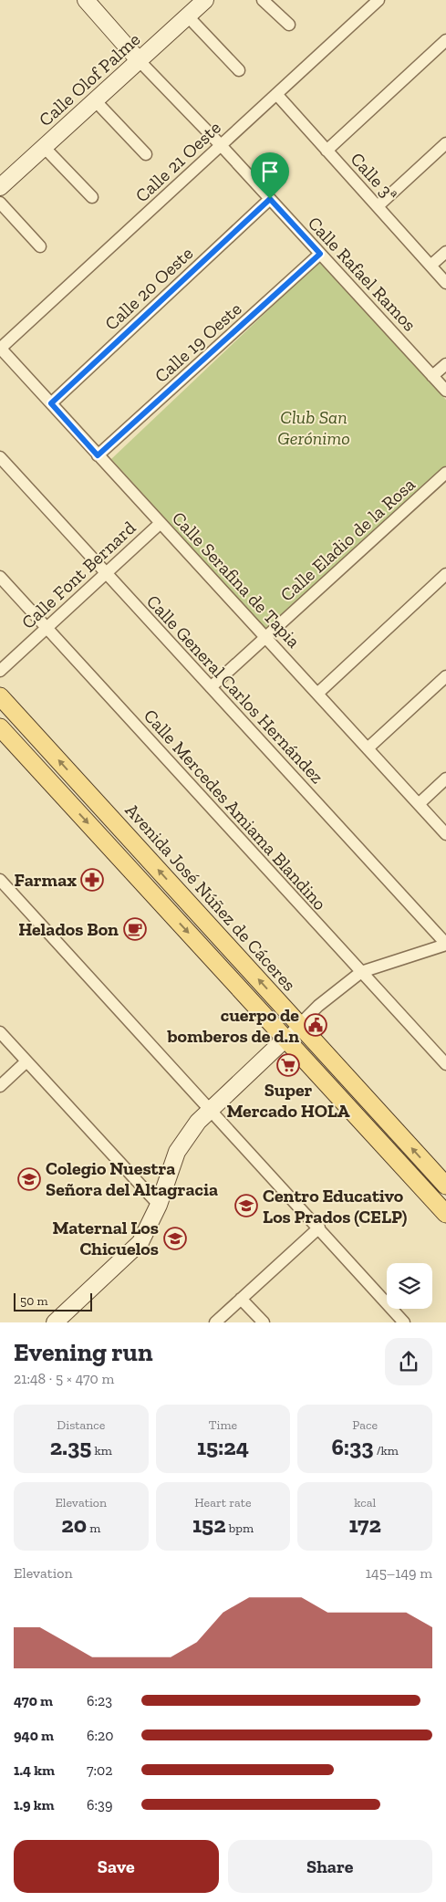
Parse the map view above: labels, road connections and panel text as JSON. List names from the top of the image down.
{
  "streets": {
    "main road": ["Avenida José Núñez de Cáceres"],
    "street": [
      "Calle Olof Palme",
      "Calle 21 Oeste",
      "Calle 3ª",
      "Calle Rafael Ramos",
      "Calle 20 Oeste",
      "Calle 19 Oeste",
      "Calle Eladio de la Rosa",
      "Calle Font Bernard",
      "Calle Serafina de Tapia",
      "Calle General Carlos Hernández",
      "Calle Mercedes Amiama Blandino"
    ]
  },
  "crossings": [
    ["Calle Olof Palme", "Calle Rafael Ramos"],
    ["Calle 21 Oeste", "Calle 3ª"],
    ["Calle 21 Oeste", "Calle Rafael Ramos"],
    ["Calle 21 Oeste", "Calle Serafina de Tapia"],
    ["Calle Rafael Ramos", "Calle 20 Oeste"],
    ["Calle Rafael Ramos", "Calle 19 Oeste"],
    ["Calle 20 Oeste", "Calle Serafina de Tapia"],
    ["Calle 19 Oeste", "Calle Serafina de Tapia"],
    ["Calle Eladio de la Rosa", "Calle Serafina de Tapia"],
    ["Calle Eladio de la Rosa", "Calle General Carlos Hernández"],
    ["Calle Font Bernard", "Calle Serafina de Tapia"],
    ["Calle Font Bernard", "Calle General Carlos Hernández"],
    ["Calle Font Bernard", "Calle Mercedes Amiama Blandino"]
  ],
  "parks": ["Club San Gerónimo"],
  "places": {
    "pharmacy": ["Farmax"],
    "cafe": ["Helados Bon"],
    "public building": ["cuerpo de bomberos de d.n"],
    "supermarket": ["Super Mercado HOLA"],
    "school or university": ["Colegio Nuestra Señora del Altagracia", "Centro Educativo Los Prados (CELP)", "Maternal Los Chicuelos"]
  },
  "scale_bar": "50 m",
  "page": {
    "scale": "50 m",
    "heading": ["Evening run", "21:48 · 5 × 470 m"],
    "stats": [
      ["Distance", "2.35 km"],
      ["Time", "15:24"],
      ["Pace", "6:33 /km"],
      ["Elevation", "20 m"],
      ["Heart rate", "152 bpm"],
      ["kcal", "172"]
    ],
    "chart": ["Elevation", "145–149 m"],
    "list": [
      {
        "name": "470 m",
        "note": "6:23"
      },
      {
        "name": "940 m",
        "note": "6:20"
      },
      {
        "name": "1.4 km",
        "note": "7:02"
      },
      {
        "name": "1.9 km",
        "note": "6:39"
      }
    ],
    "buttons": ["Save", "Share"]
  }
}
